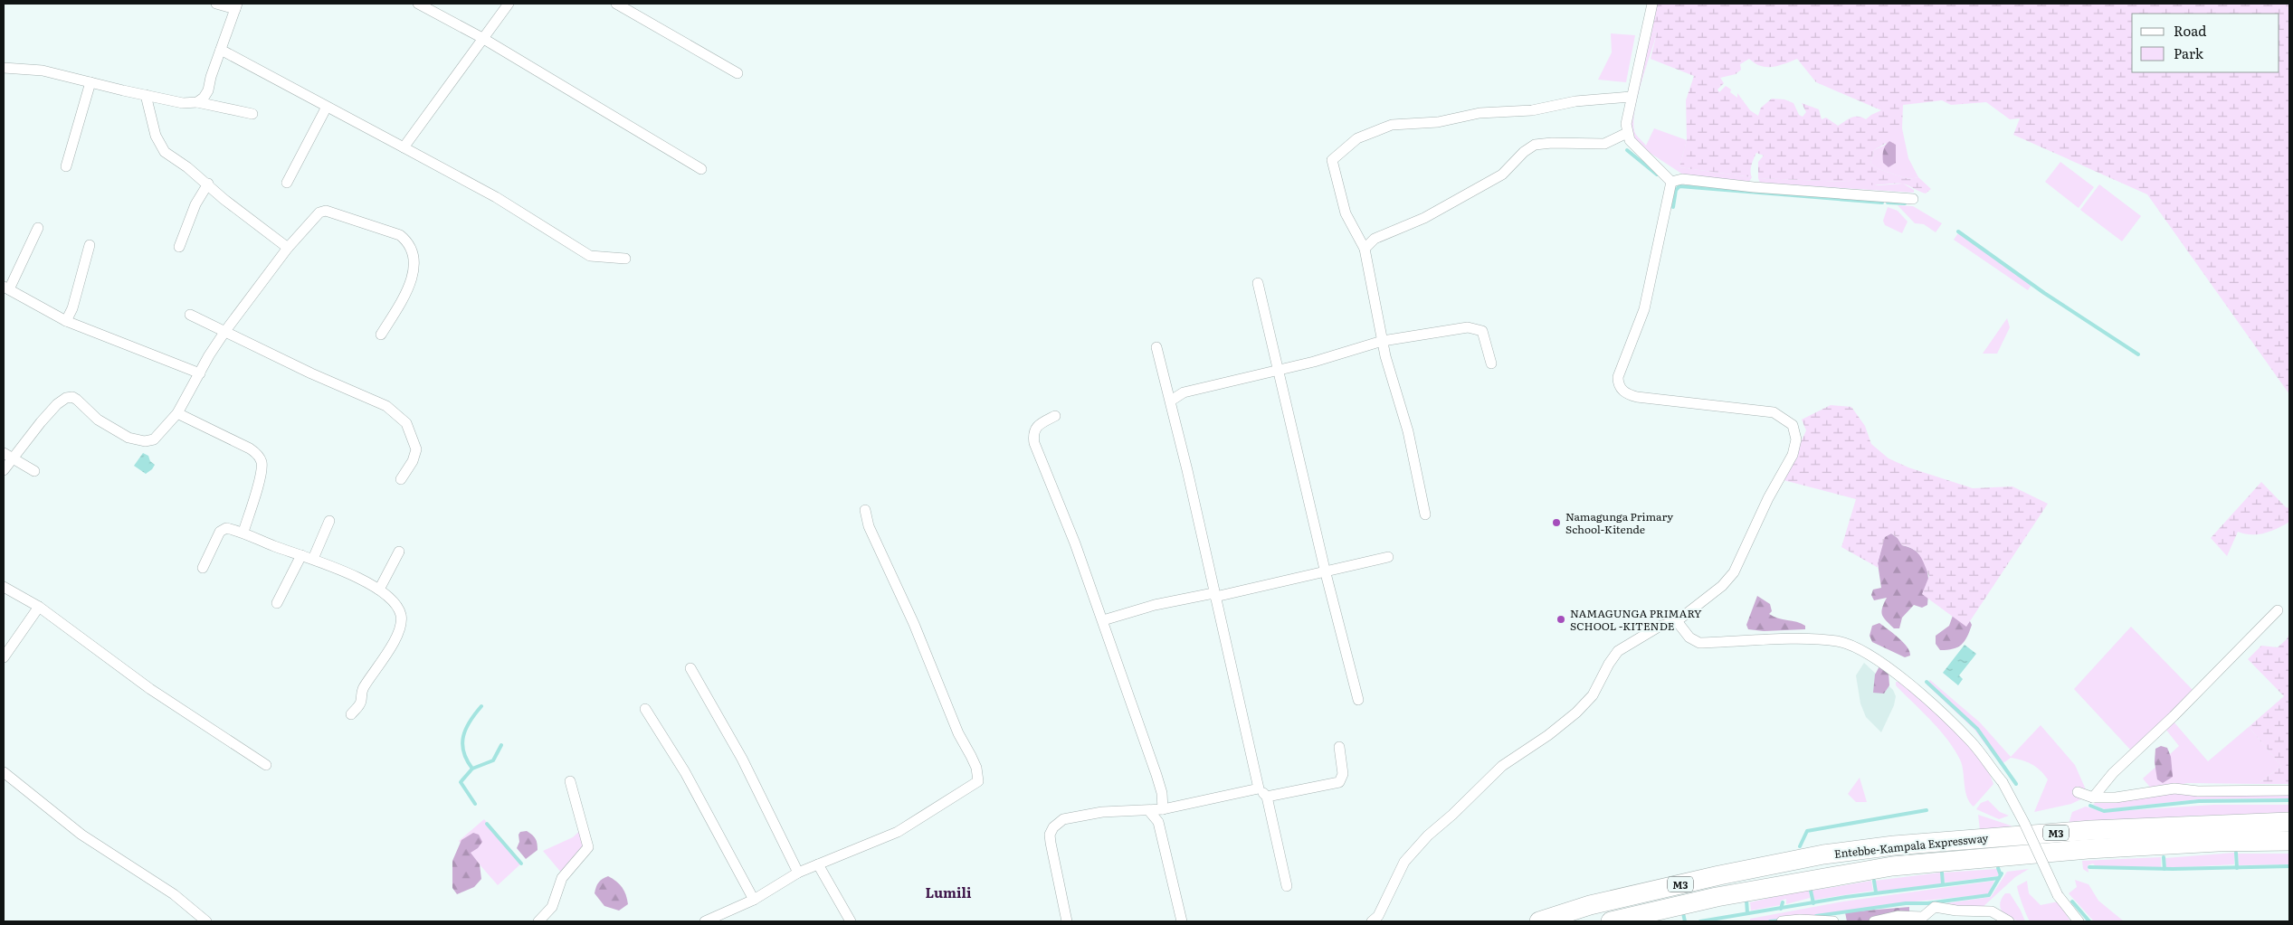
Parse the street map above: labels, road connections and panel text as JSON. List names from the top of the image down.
{
  "streets": {
    "highway": ["M3", "Entebbe-Kampala Expressway"]
  },
  "districts": ["Lumili"],
  "places": ["Namagunga Primary School-Kitende", "NAMAGUNGA PRIMARY SCHOOL -KITENDE"],
  "legend": ["Road", "Park"]
}
